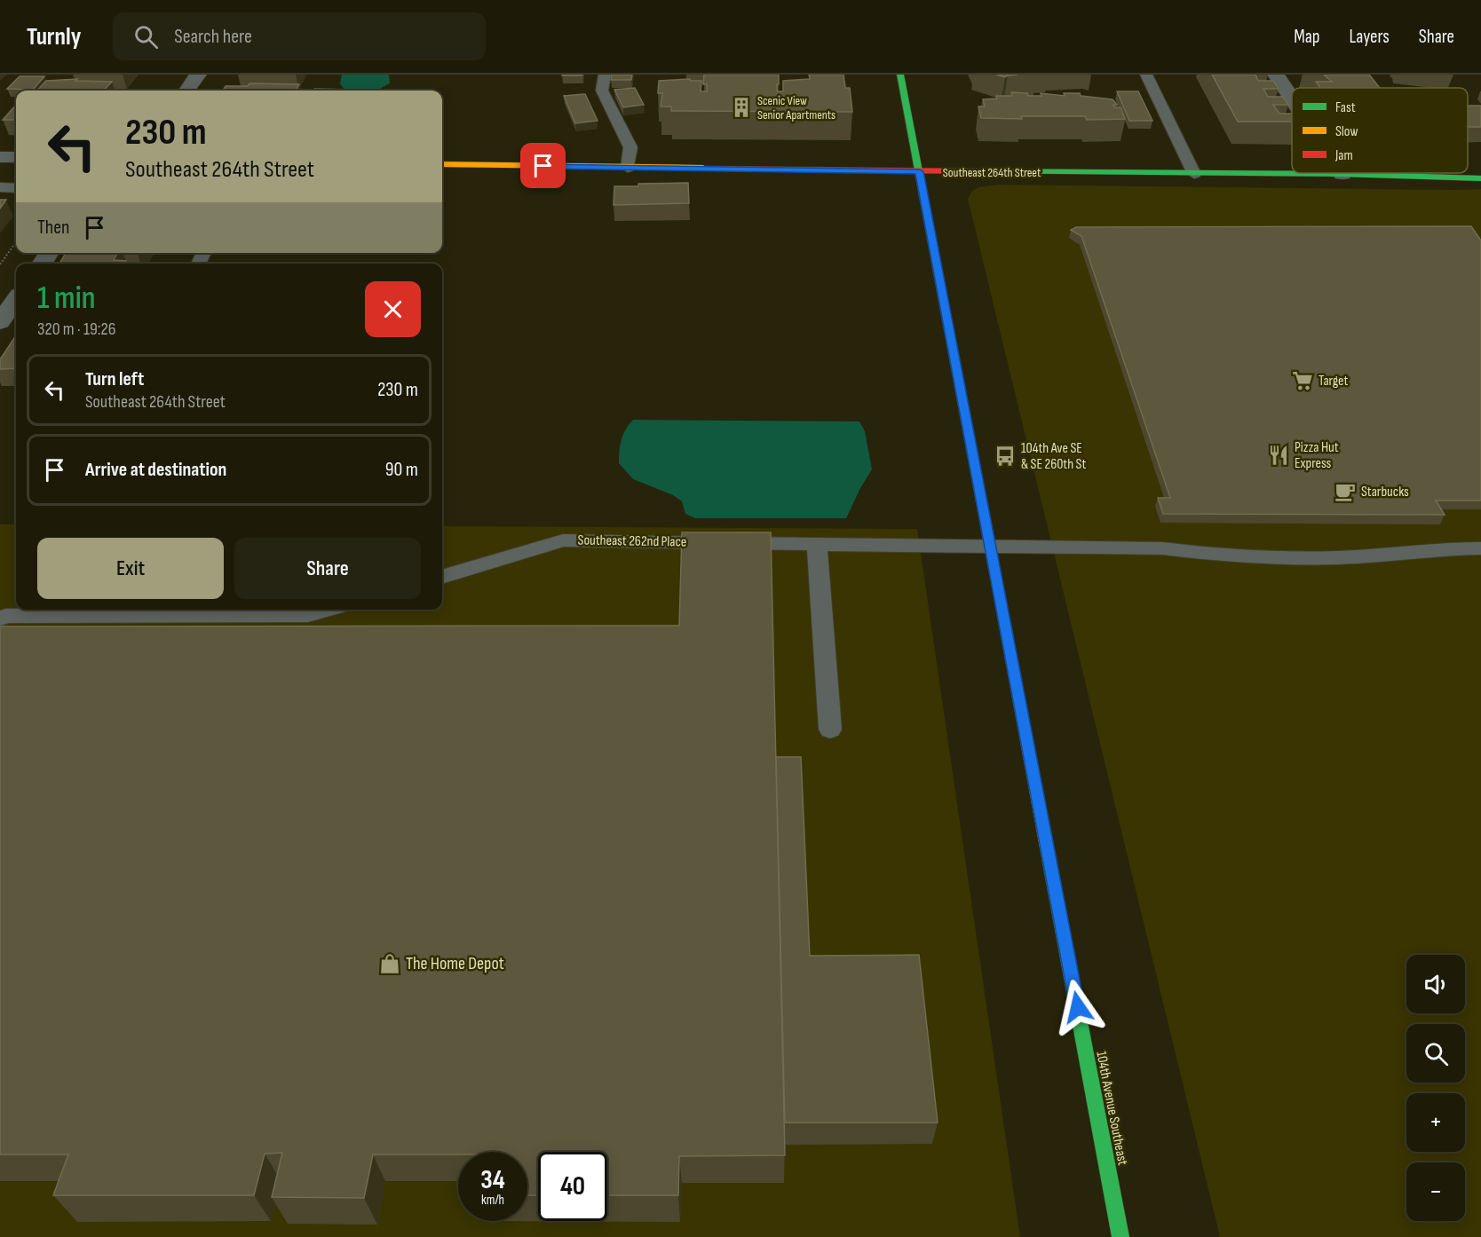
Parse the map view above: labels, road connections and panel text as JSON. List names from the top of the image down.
{
  "streets": {
    "street": ["Southeast 264th Street", "104th Avenue Southeast"],
    "lane": ["Southeast 262nd Place"]
  },
  "crossings": [
    ["Southeast 264th Street", "104th Avenue Southeast"],
    ["Southeast 262nd Place", "104th Avenue Southeast"]
  ],
  "places": {
    "building": ["Scenic View Senior Apartments"],
    "supermarket": ["Target"],
    "restaurant": ["Pizza Hut Express"],
    "bus stop": ["104th Ave SE & SE 260th St"],
    "cafe": ["Starbucks"],
    "shop": ["The Home Depot"]
  },
  "legend": ["Fast", "Slow", "Jam"],
  "page": {
    "header": "Turnly",
    "search": "Search here",
    "nav": ["Map", "Layers", "Share"],
    "turn": ["230 m", "Southeast 264th Street"],
    "then": "Then",
    "heading": ["1 min", "320 m · 19:26"],
    "list": [
      {
        "name": "Turn left",
        "note": "Southeast 264th Street",
        "value": "230 m"
      },
      {
        "name": "Arrive at destination",
        "value": "90 m"
      }
    ],
    "buttons": ["Exit", "Share"],
    "map_buttons": ["+", "−"],
    "speed": "34 km/h",
    "limit": "40"
  }
}
